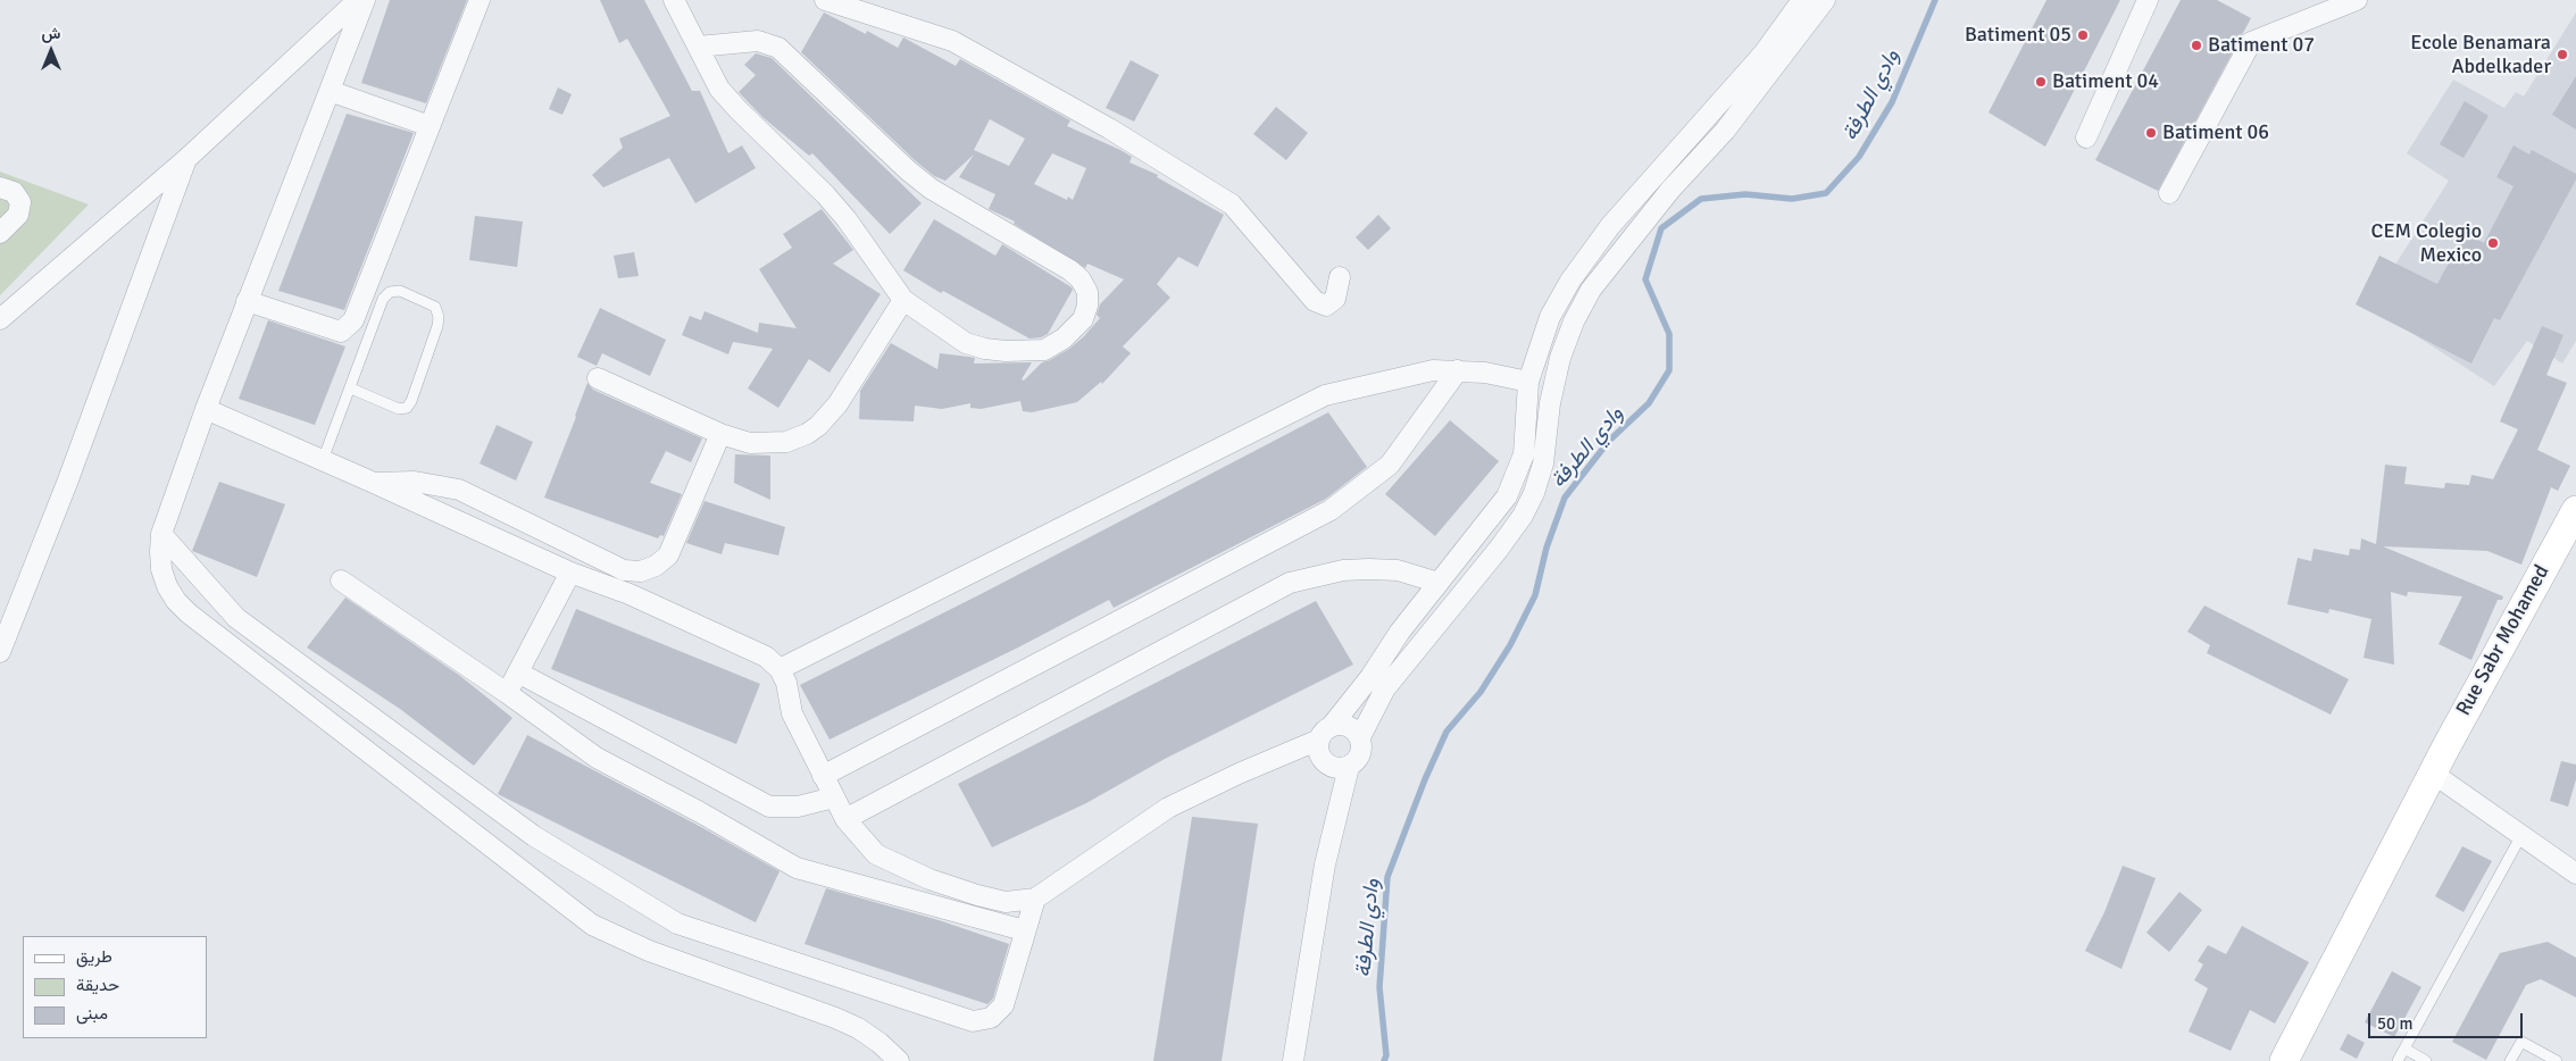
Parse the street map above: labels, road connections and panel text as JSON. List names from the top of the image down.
{
  "streets": {
    "street": ["Rue Sabr Mohamed"]
  },
  "water": ["وادي الطرفة"],
  "places": [
    "Batiment 05",
    "Batiment 07",
    "Ecole Benamara Abdelkader",
    "Batiment 04",
    "Batiment 06",
    "CEM Colegio Mexico"
  ],
  "legend": ["طريق", "حديقة", "مبنى"],
  "scale_bar": "50 m",
  "north": "top"
}
